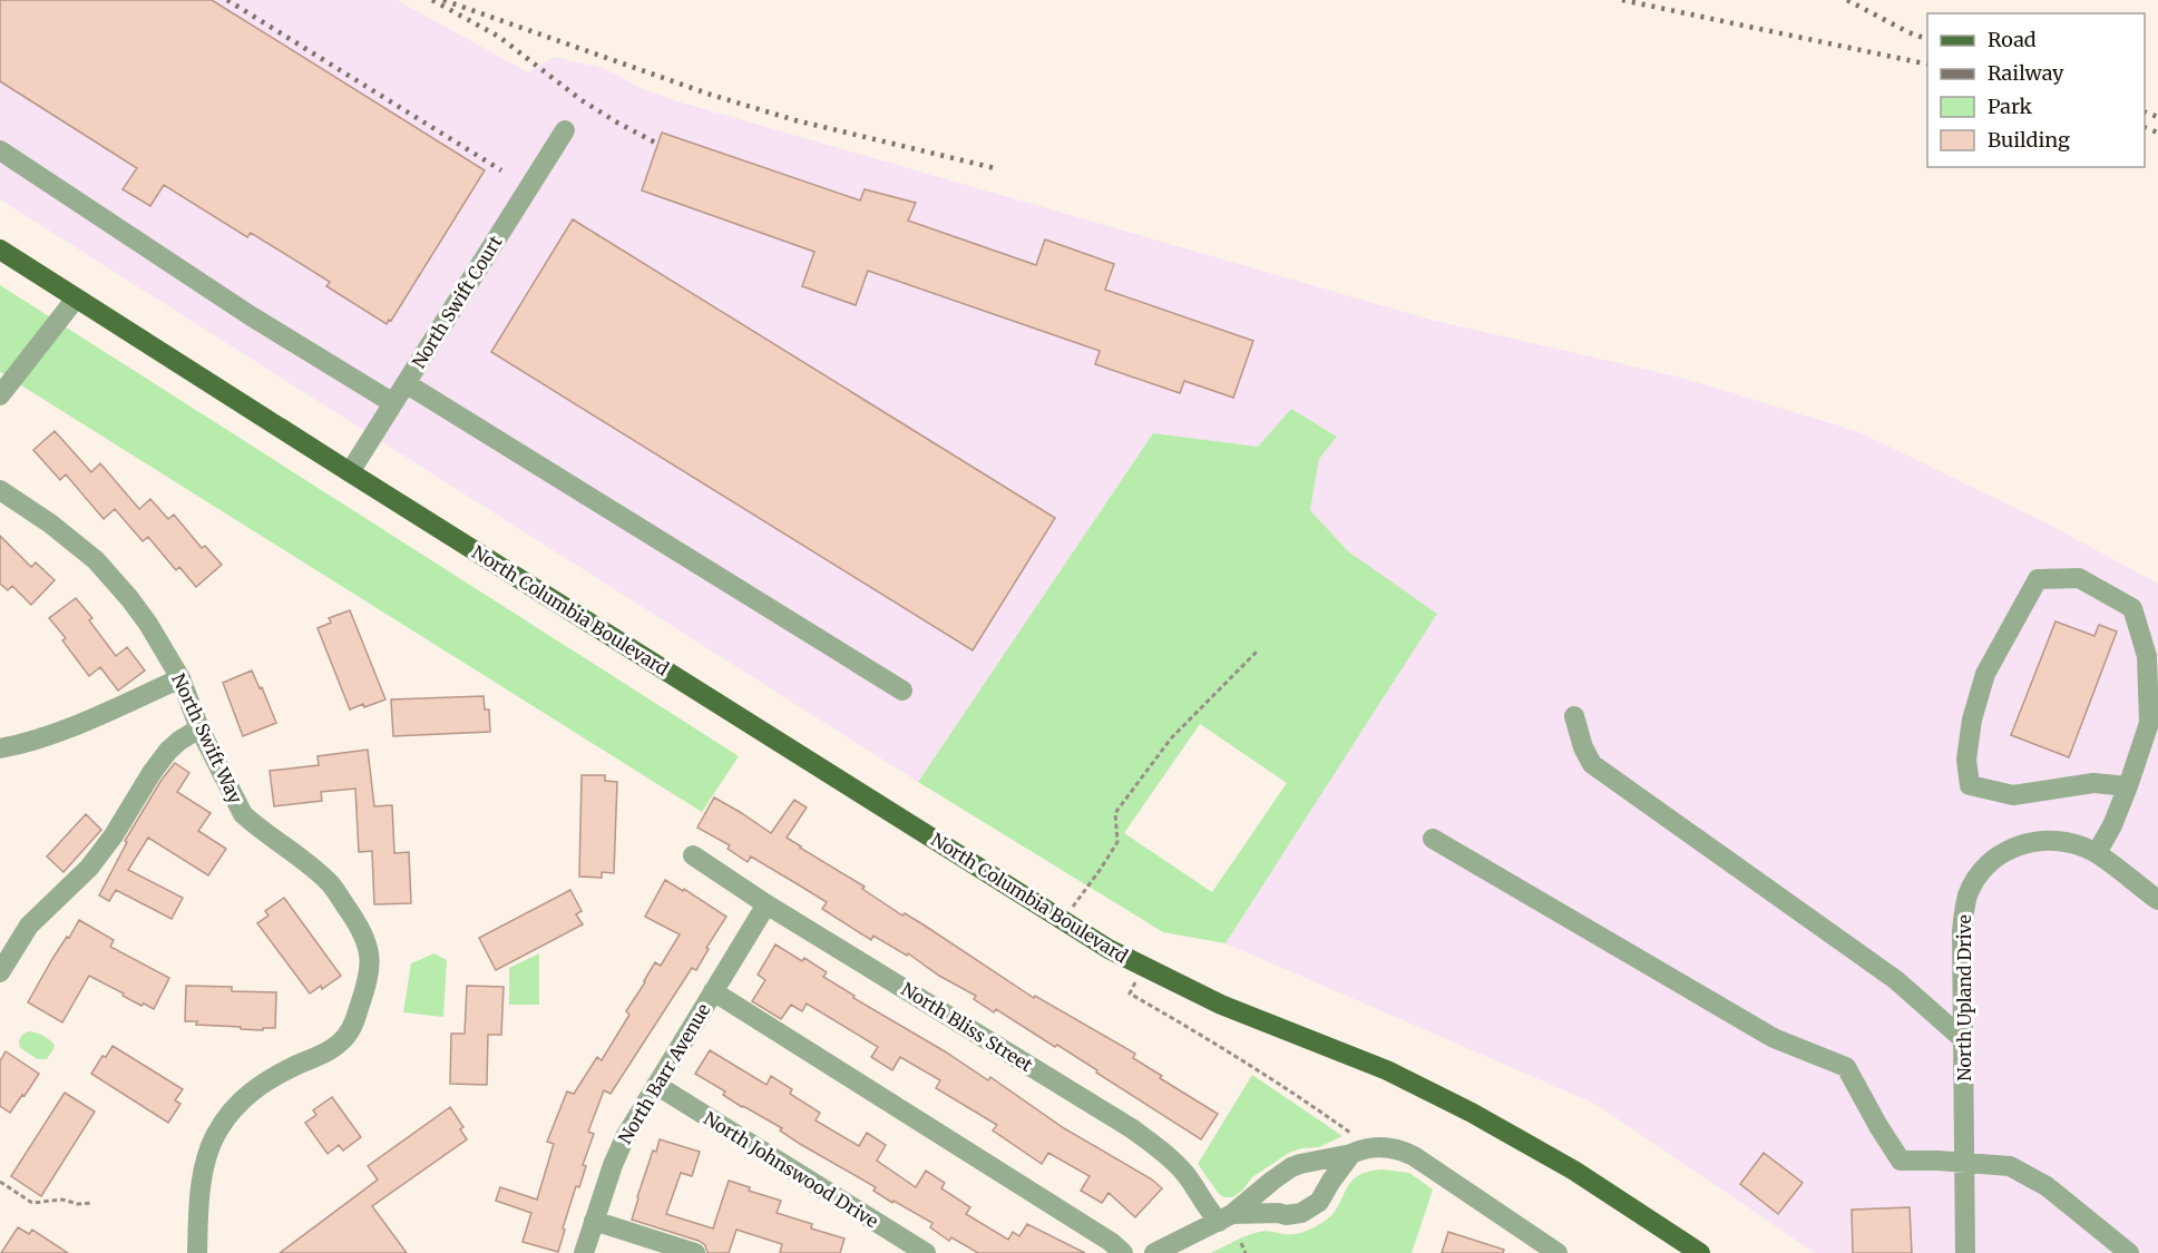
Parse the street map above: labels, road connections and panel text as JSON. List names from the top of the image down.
{
  "streets": {
    "main road": ["North Columbia Boulevard"],
    "street": [
      "North Swift Court",
      "North Swift Way",
      "North Upland Drive",
      "North Bliss Street",
      "North Barr Avenue",
      "North Johnswood Drive"
    ]
  },
  "crossings": [
    ["North Swift Court", "North Columbia Boulevard"],
    ["North Bliss Street", "North Barr Avenue"],
    ["North Barr Avenue", "North Johnswood Drive"]
  ],
  "legend": [
    "Road",
    "Railway",
    "Park",
    "Building"
  ]
}
